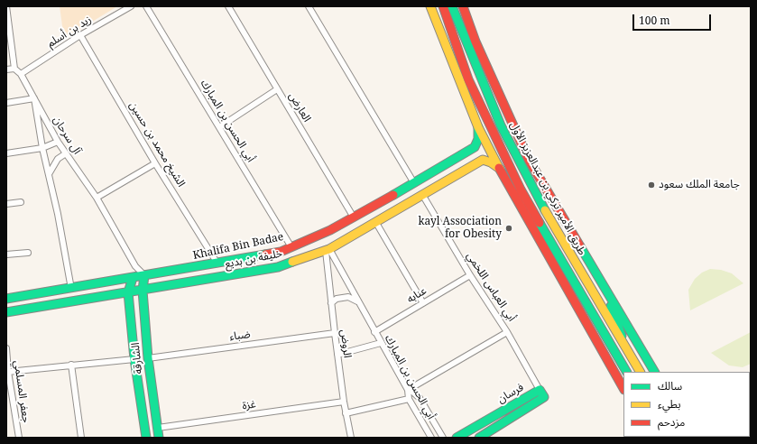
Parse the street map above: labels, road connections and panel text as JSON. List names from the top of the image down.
{
  "streets": {
    "main road": [
      "طريق الأمير تركي بن عبدالعزيز الأول",
      "Khalifa Bin Badae",
      "خليفة بن بديع",
      "الشارقة",
      "فرسان"
    ],
    "street": [
      "زيد بن أسلم",
      "العارض",
      "أبي الحسن بن المبارك",
      "آل سرحان",
      "الشيخ محمد بن حسين",
      "أبي العباس اللخمي",
      "عنابه",
      "ضباء",
      "الروض",
      "جعفر المسلمي",
      "غزة"
    ]
  },
  "crossings": [
    ["زيد بن أسلم", "آل سرحان"],
    ["زيد بن أسلم", "الشيخ محمد بن حسين"],
    ["العارض", "Khalifa Bin Badae"],
    ["أبي الحسن بن المبارك", "Khalifa Bin Badae"],
    ["أبي الحسن بن المبارك", "خليفة بن بديع"],
    ["أبي الحسن بن المبارك", "عنابه"],
    ["أبي الحسن بن المبارك", "الروض"],
    ["آل سرحان", "Khalifa Bin Badae"],
    ["آل سرحان", "الشارقة"],
    ["الشيخ محمد بن حسين", "Khalifa Bin Badae"],
    ["Khalifa Bin Badae", "الشارقة"],
    ["خليفة بن بديع", "أبي العباس اللخمي"],
    ["خليفة بن بديع", "الروض"],
    ["خليفة بن بديع", "الشارقة"],
    ["أبي العباس اللخمي", "عنابه"],
    ["أبي العباس اللخمي", "فرسان"],
    ["ضباء", "الروض"],
    ["ضباء", "الشارقة"],
    ["الروض", "غزة"],
    ["الشارقة", "غزة"]
  ],
  "places": ["جامعة الملك سعود", "kayl Association for Obesity"],
  "legend": ["سالك", "بطيء", "مزدحم"],
  "scale_bar": "100 m"
}
